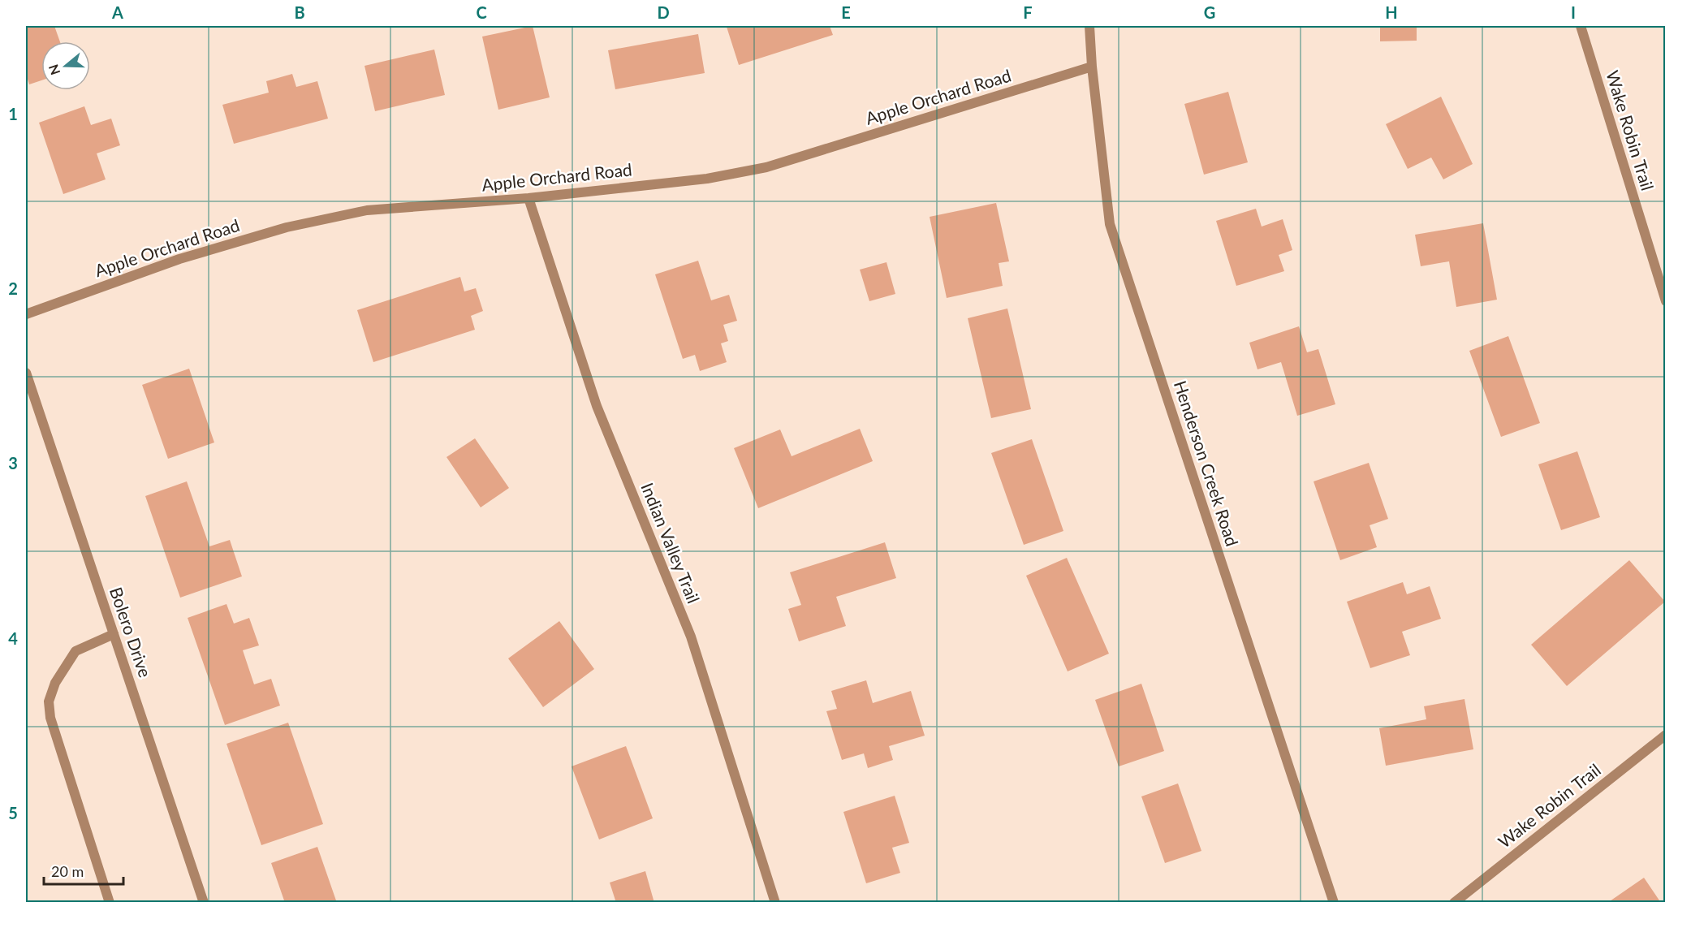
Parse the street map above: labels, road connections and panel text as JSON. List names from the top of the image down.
{
  "streets": {
    "street": [
      "Apple Orchard Road",
      "Wake Robin Trail",
      "Henderson Creek Road",
      "Indian Valley Trail",
      "Bolero Drive"
    ]
  },
  "crossings": [
    ["Apple Orchard Road", "Henderson Creek Road"],
    ["Apple Orchard Road", "Indian Valley Trail"]
  ],
  "scale_bar": "20 m",
  "north": "left",
  "grid": {
    "columns": [
      "A",
      "B",
      "C",
      "D",
      "E",
      "F",
      "G",
      "H",
      "I"
    ],
    "rows": [
      "1",
      "2",
      "3",
      "4",
      "5"
    ]
  }
}
